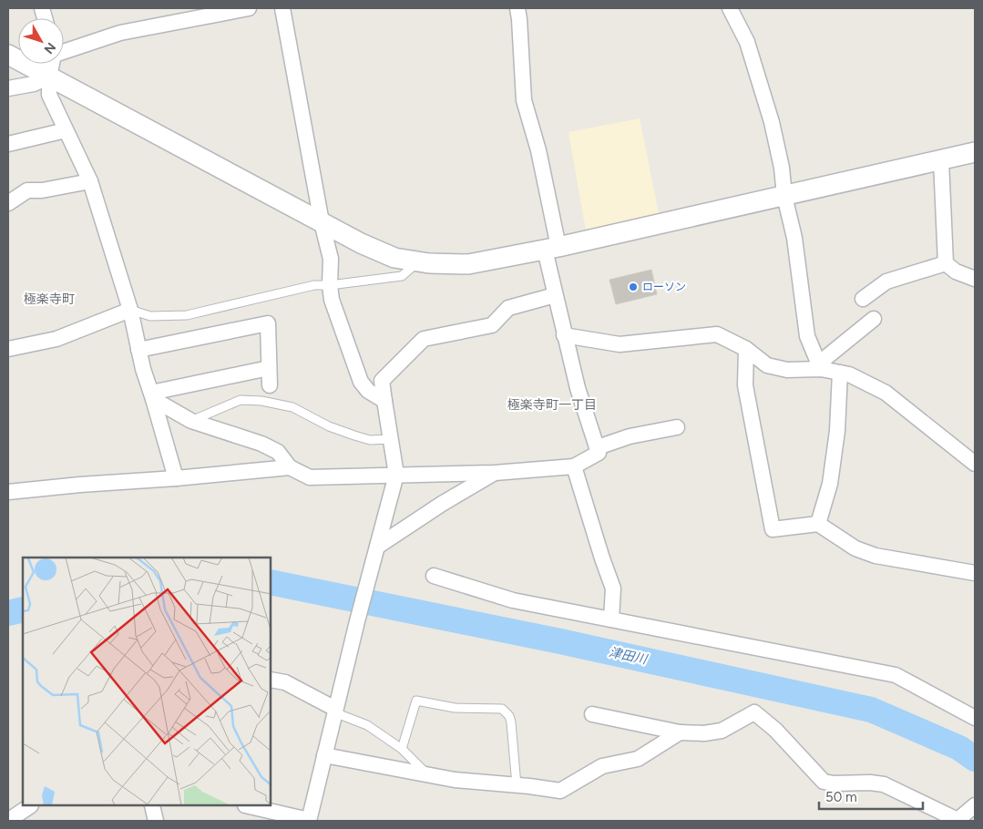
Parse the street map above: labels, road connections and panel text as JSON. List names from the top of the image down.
{
  "districts": ["極楽寺町", "極楽寺町一丁目"],
  "water": ["津田川"],
  "places": ["ローソン"],
  "scale_bar": "50 m",
  "north": "bottom right"
}
